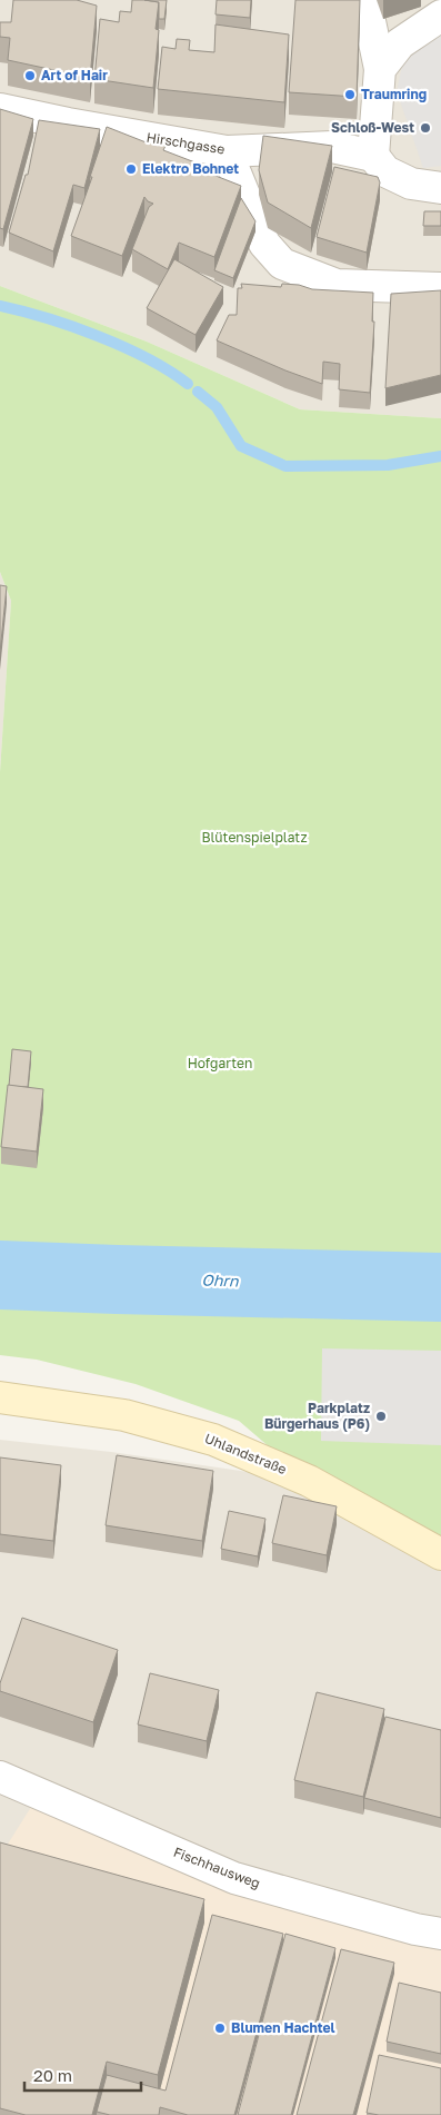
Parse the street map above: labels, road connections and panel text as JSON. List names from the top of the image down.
{
  "streets": {
    "main road": ["Uhlandstraße"],
    "street": ["Hirschgasse", "Fischhausweg"]
  },
  "water": ["Ohrn"],
  "parks": ["Blütenspielplatz", "Hofgarten"],
  "places": [
    "Art of Hair",
    "Traumring",
    "Schloß-West",
    "Elektro Bohnet",
    "Parkplatz Bürgerhaus (P6)",
    "Blumen Hachtel"
  ],
  "scale_bar": "20 m"
}
